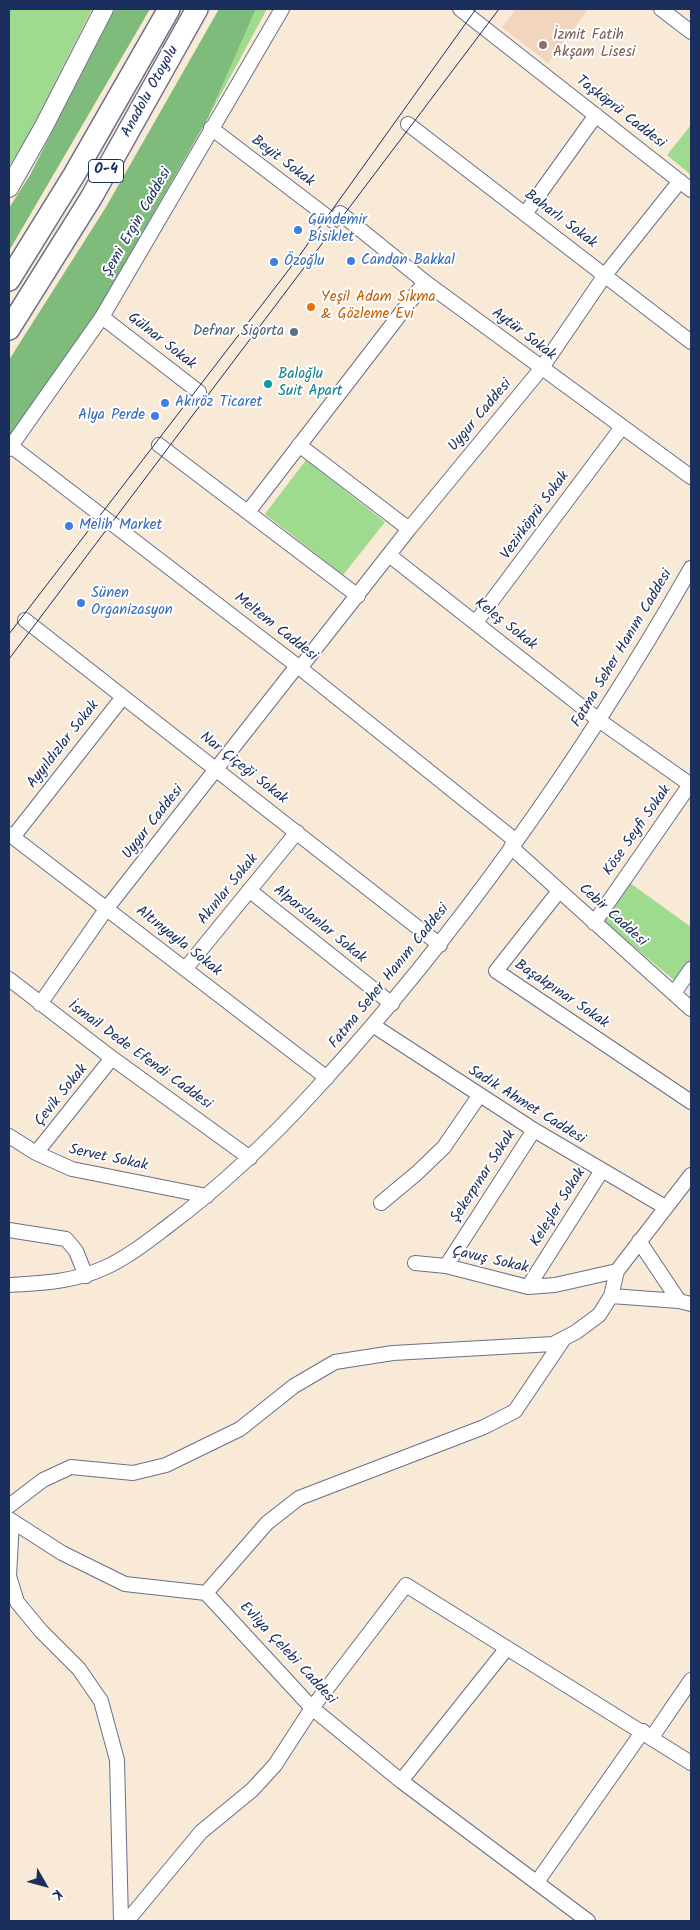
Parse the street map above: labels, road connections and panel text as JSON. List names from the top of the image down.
{
  "streets": {
    "highway": ["Anadolu Otoyolu", "O-4"],
    "street": [
      "Taşköprü Caddesi",
      "Beyit Sokak",
      "Baharlı Sokak",
      "Şemi Ergin Caddesi",
      "Aytür Sokak",
      "Gülnar Sokak",
      "Uygur Caddesi",
      "Vezirköprü Sokak",
      "Keleş Sokak",
      "Meltem Caddesi",
      "Fatma Seher Hanım Caddesi",
      "Ayyıldızlar Sokak",
      "Nar Çiçeği Sokak",
      "Köse Seyfi Sokak",
      "Akınlar Sokak",
      "Cebir Caddesi",
      "Alparslanlar Sokak",
      "Altınyayla Sokak",
      "Başakpınar Sokak",
      "İsmail Dede Efendi Caddesi",
      "Çevik Sokak",
      "Sadık Ahmet Caddesi",
      "Servet Sokak",
      "Şekerpınar Sokak",
      "Keleşler Sokak",
      "Çavuş Sokak",
      "Evliya Çelebi Caddesi"
    ]
  },
  "crossings": [
    ["Taşköprü Caddesi", "Uygur Caddesi"],
    ["Beyit Sokak", "Şemi Ergin Caddesi"],
    ["Beyit Sokak", "Aytür Sokak"],
    ["Baharlı Sokak", "Uygur Caddesi"],
    ["Şemi Ergin Caddesi", "Gülnar Sokak"],
    ["Şemi Ergin Caddesi", "Meltem Caddesi"],
    ["Aytür Sokak", "Uygur Caddesi"],
    ["Aytür Sokak", "Vezirköprü Sokak"],
    ["Uygur Caddesi", "Keleş Sokak"],
    ["Uygur Caddesi", "Meltem Caddesi"],
    ["Uygur Caddesi", "Nar Çiçeği Sokak"],
    ["Uygur Caddesi", "Altınyayla Sokak"],
    ["Uygur Caddesi", "İsmail Dede Efendi Caddesi"],
    ["Vezirköprü Sokak", "Keleş Sokak"],
    ["Keleş Sokak", "Fatma Seher Hanım Caddesi"],
    ["Keleş Sokak", "Köse Seyfi Sokak"],
    ["Meltem Caddesi", "Fatma Seher Hanım Caddesi"],
    ["Meltem Caddesi", "Cebir Caddesi"],
    ["Fatma Seher Hanım Caddesi", "Nar Çiçeği Sokak"],
    ["Fatma Seher Hanım Caddesi", "Cebir Caddesi"],
    ["Fatma Seher Hanım Caddesi", "Alparslanlar Sokak"],
    ["Fatma Seher Hanım Caddesi", "Altınyayla Sokak"],
    ["Fatma Seher Hanım Caddesi", "İsmail Dede Efendi Caddesi"],
    ["Fatma Seher Hanım Caddesi", "Sadık Ahmet Caddesi"],
    ["Fatma Seher Hanım Caddesi", "Servet Sokak"],
    ["Ayyıldızlar Sokak", "Nar Çiçeği Sokak"],
    ["Ayyıldızlar Sokak", "Altınyayla Sokak"],
    ["Nar Çiçeği Sokak", "Akınlar Sokak"],
    ["Köse Seyfi Sokak", "Cebir Caddesi"],
    ["Akınlar Sokak", "Alparslanlar Sokak"],
    ["Akınlar Sokak", "Altınyayla Sokak"],
    ["Cebir Caddesi", "Başakpınar Sokak"],
    ["İsmail Dede Efendi Caddesi", "Çevik Sokak"],
    ["Çevik Sokak", "Servet Sokak"],
    ["Sadık Ahmet Caddesi", "Şekerpınar Sokak"],
    ["Sadık Ahmet Caddesi", "Keleşler Sokak"],
    ["Şekerpınar Sokak", "Çavuş Sokak"],
    ["Keleşler Sokak", "Çavuş Sokak"]
  ],
  "places": [
    "İzmit Fatih Akşam Lisesi",
    "Gündemir Bisiklet",
    "Candan Bakkal",
    "Özoğlu",
    "Yeşil Adam Sıkma & Gözleme Evi",
    "Defnar Sigorta",
    "Baloğlu Suit Apart",
    "Akıröz Ticaret",
    "Alya Perde",
    "Melih Market",
    "Sünen Organizasyon"
  ],
  "north": "bottom right"
}
